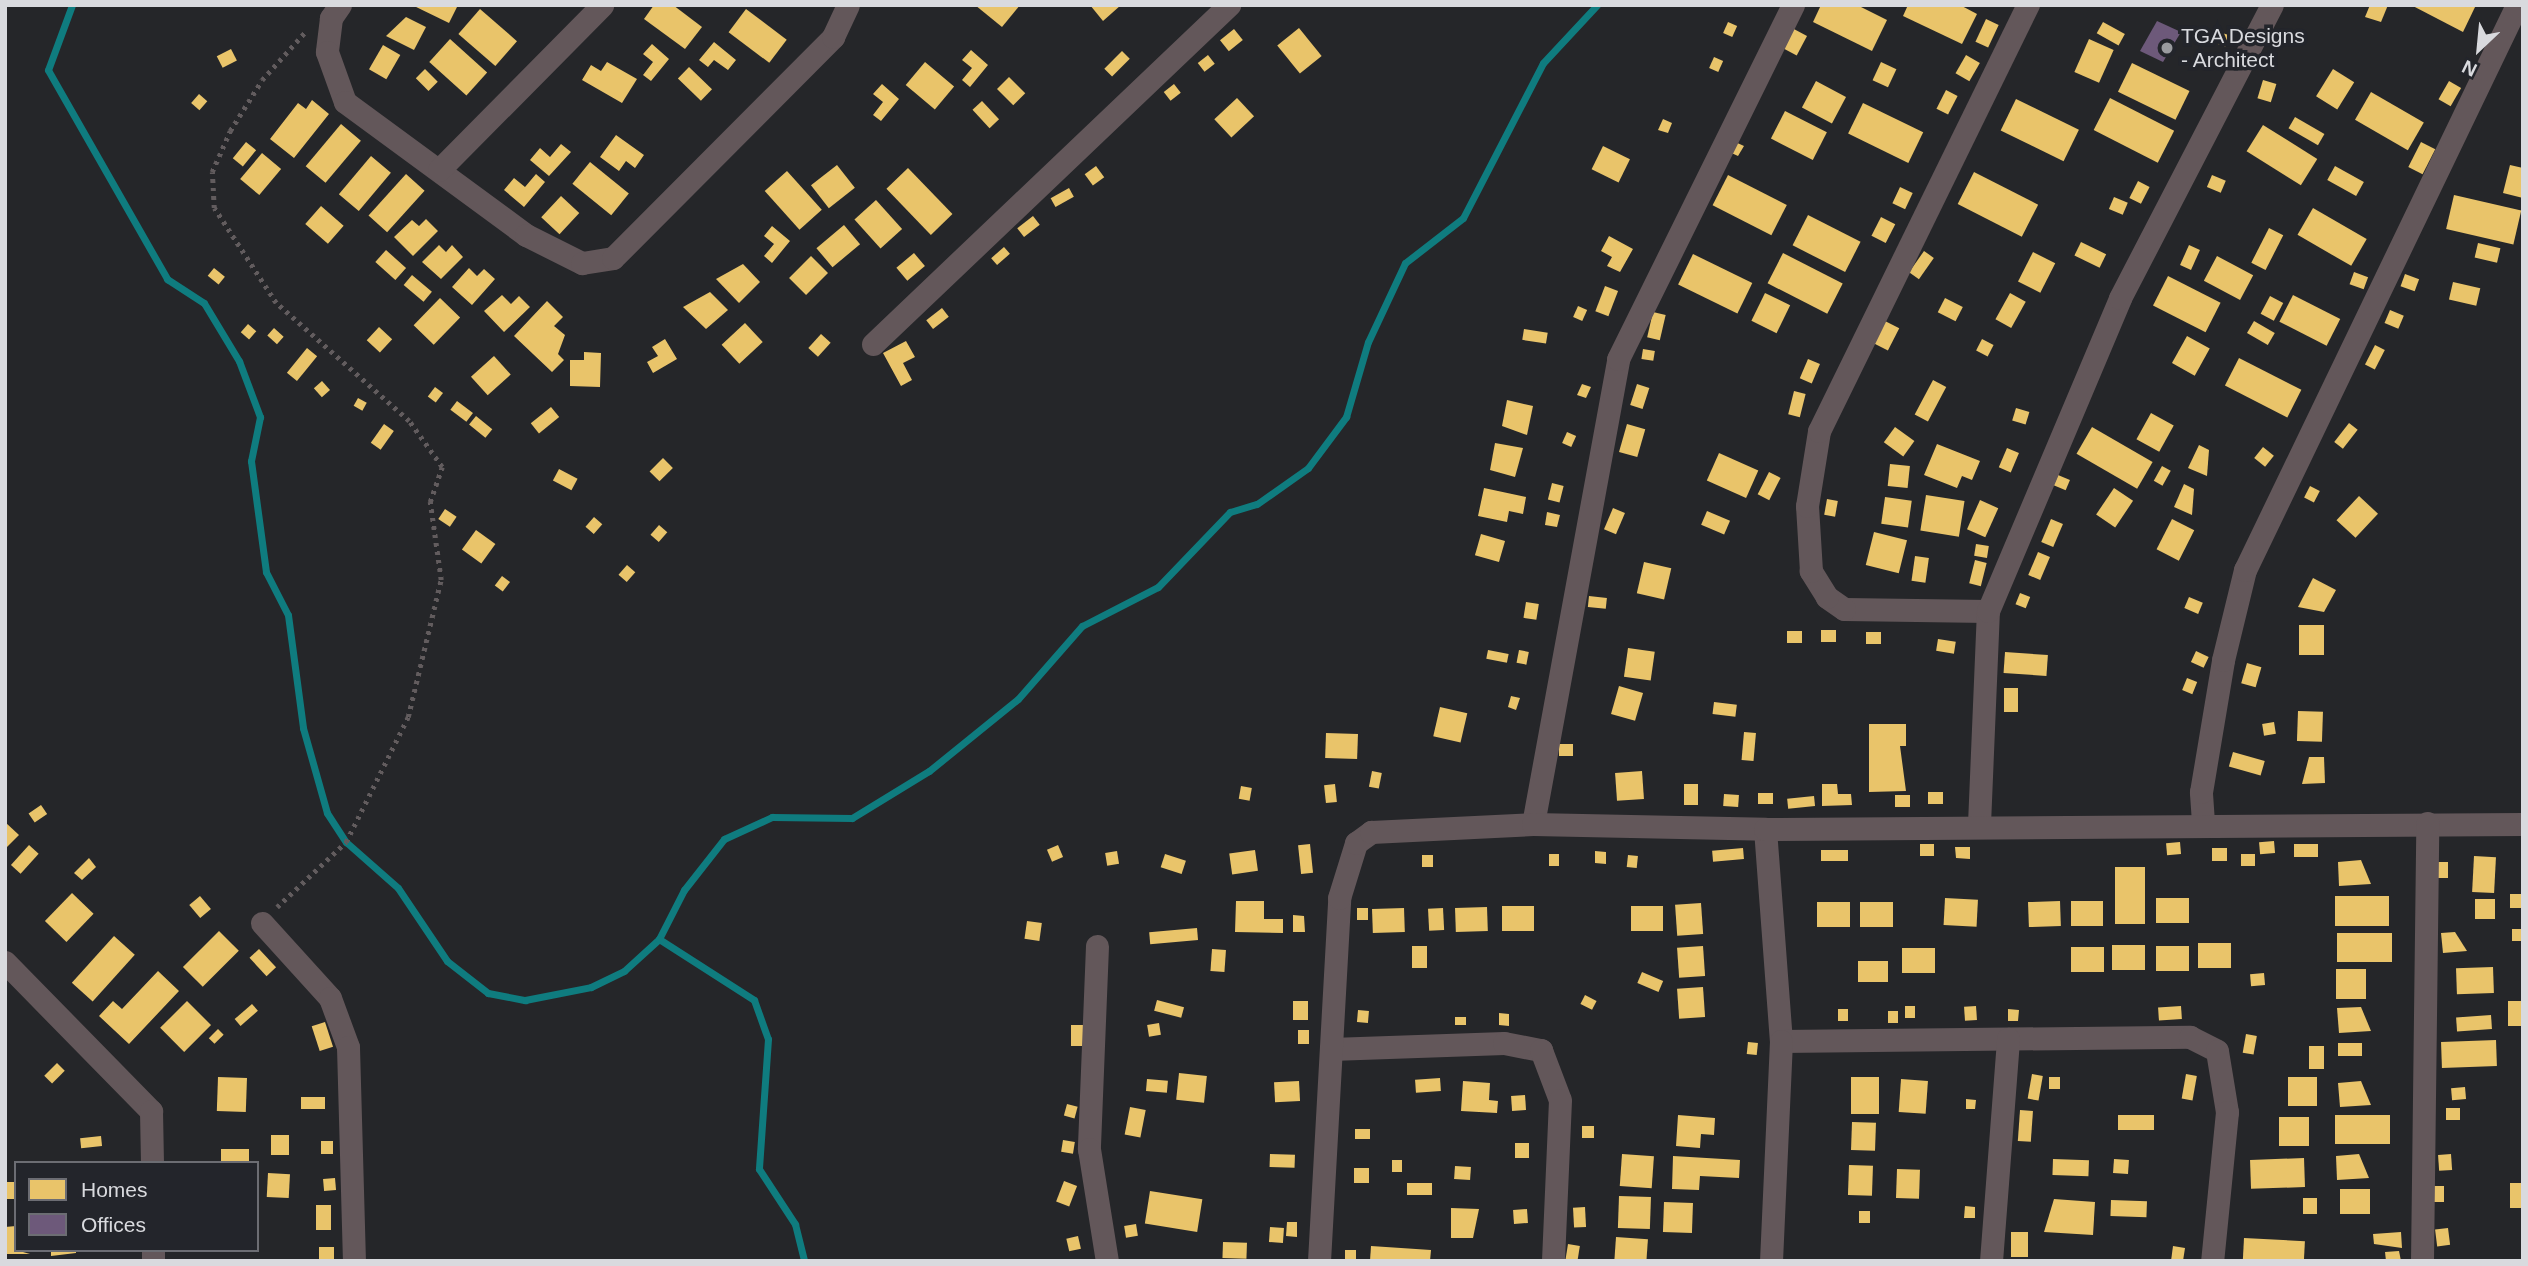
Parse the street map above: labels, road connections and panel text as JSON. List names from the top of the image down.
{
  "places": ["TGA Designs - Architect"],
  "legend": ["Homes", "Offices"],
  "north": "bottom left"
}
